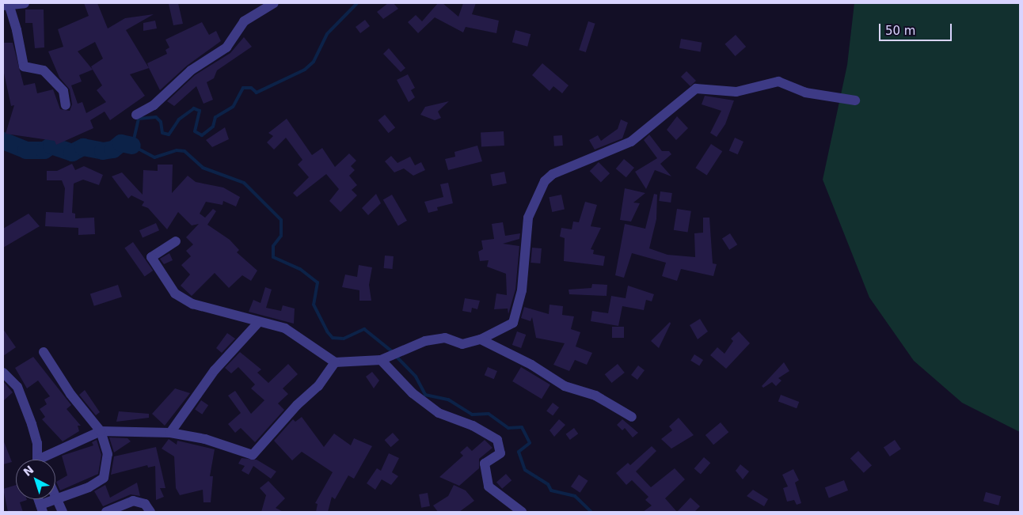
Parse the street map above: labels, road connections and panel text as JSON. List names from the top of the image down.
{
  "scale_bar": "50 m",
  "north": "top left"
}
